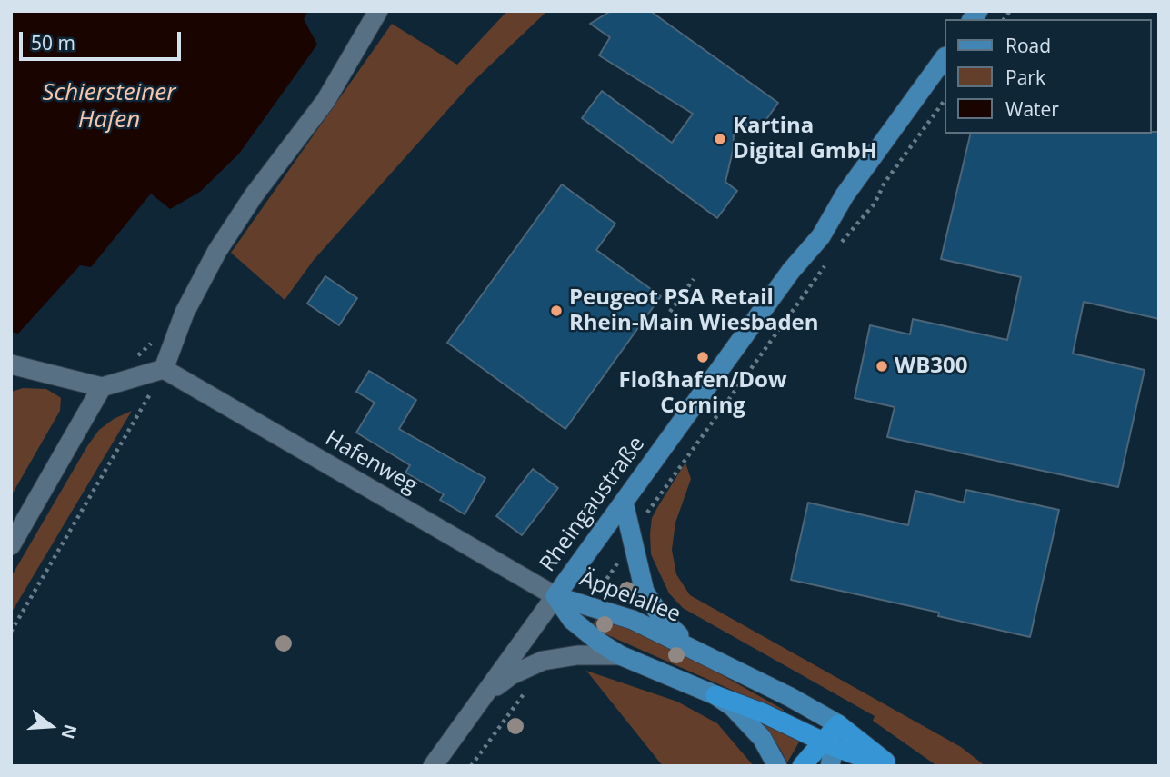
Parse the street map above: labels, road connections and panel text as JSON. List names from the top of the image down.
{
  "streets": {
    "main road": ["Rheingaustraße", "Äppelallee"],
    "street": ["Hafenweg"]
  },
  "crossings": [
    ["Hafenweg", "Rheingaustraße"],
    ["Hafenweg", "Äppelallee"],
    ["Rheingaustraße", "Äppelallee"]
  ],
  "water": ["Schiersteiner Hafen"],
  "places": [
    "Kartina Digital GmbH",
    "Peugeot PSA Retail Rhein-Main Wiesbaden",
    "Floßhafen/Dow Corning",
    "WB300"
  ],
  "legend": ["Road", "Park", "Water"],
  "scale_bar": "50 m",
  "north": "right"
}
